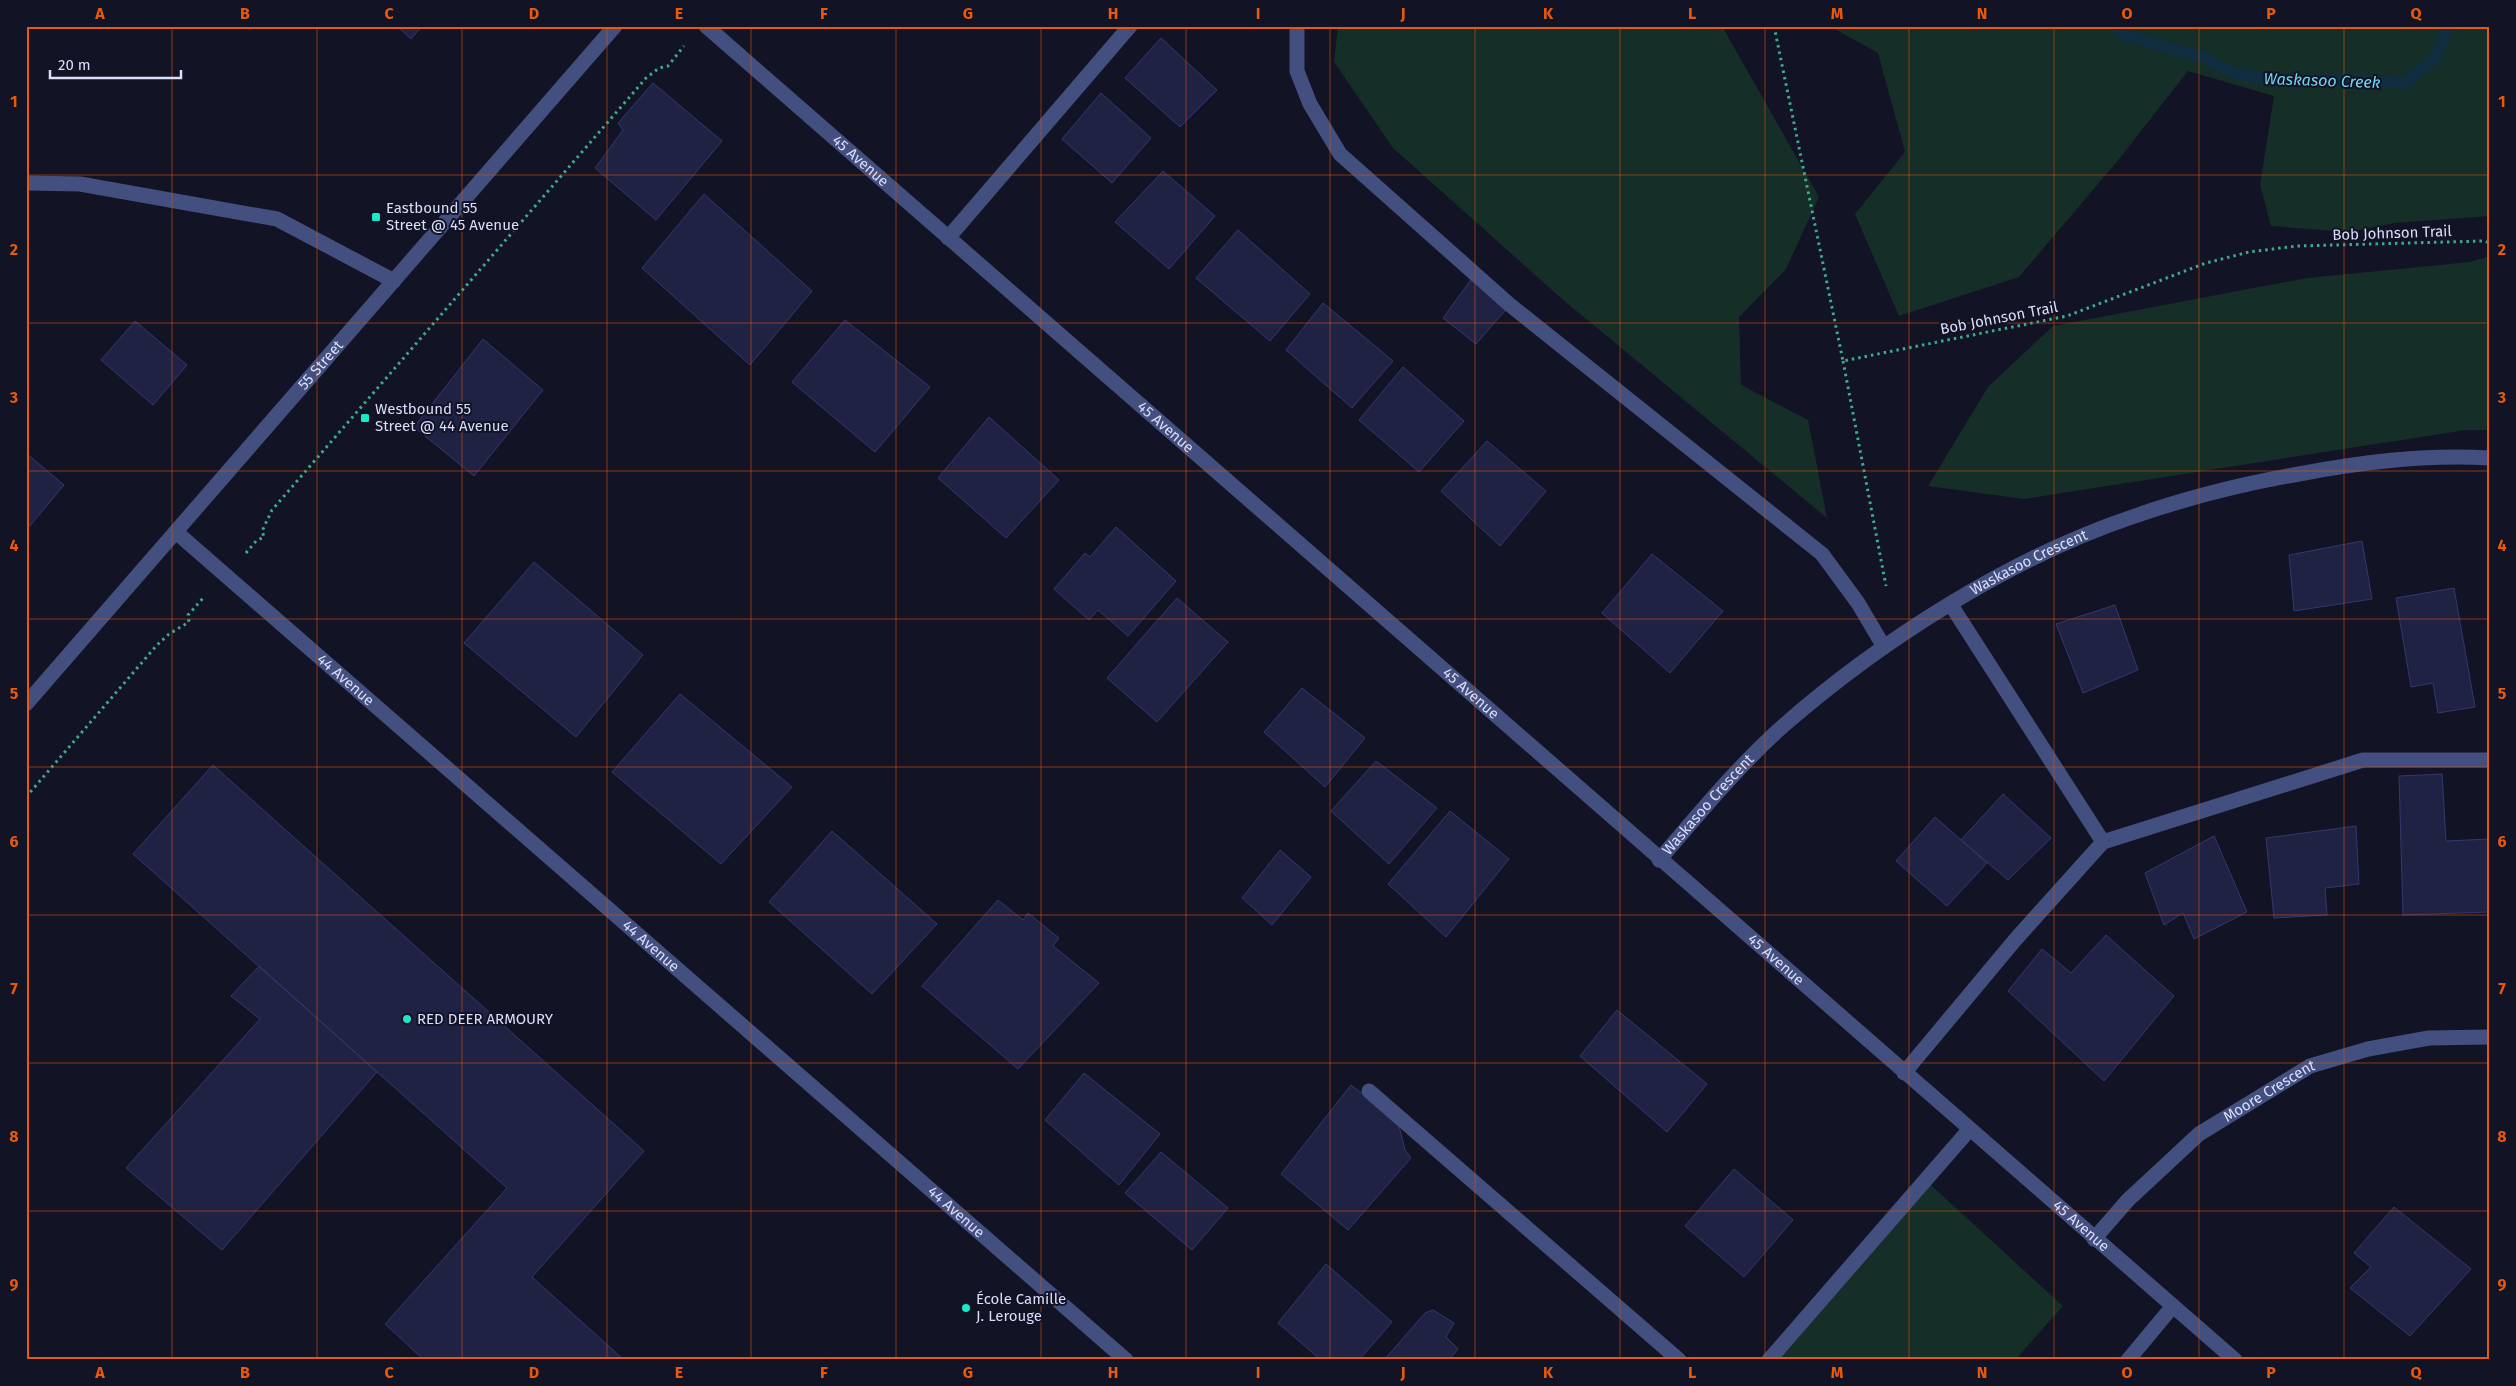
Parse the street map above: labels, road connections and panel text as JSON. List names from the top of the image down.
{
  "streets": {
    "street": [
      "45 Avenue",
      "55 Street",
      "Waskasoo Crescent",
      "44 Avenue",
      "Moore Crescent"
    ],
    "path": ["Bob Johnson Trail"]
  },
  "crossings": [
    ["45 Avenue", "Waskasoo Crescent"],
    ["45 Avenue", "Moore Crescent"],
    ["55 Street", "44 Avenue"]
  ],
  "water": ["Waskasoo Creek"],
  "places": {
    "transit": ["Eastbound 55 Street @ 45 Avenue", "Westbound 55 Street @ 44 Avenue"],
    "other": ["RED DEER ARMOURY", "École Camille J. Lerouge"]
  },
  "scale_bar": "20 m",
  "grid": {
    "columns": [
      "A",
      "B",
      "C",
      "D",
      "E",
      "F",
      "G",
      "H",
      "I",
      "J",
      "K",
      "L",
      "M",
      "N",
      "O",
      "P",
      "Q"
    ],
    "rows": [
      "1",
      "2",
      "3",
      "4",
      "5",
      "6",
      "7",
      "8",
      "9"
    ]
  }
}
